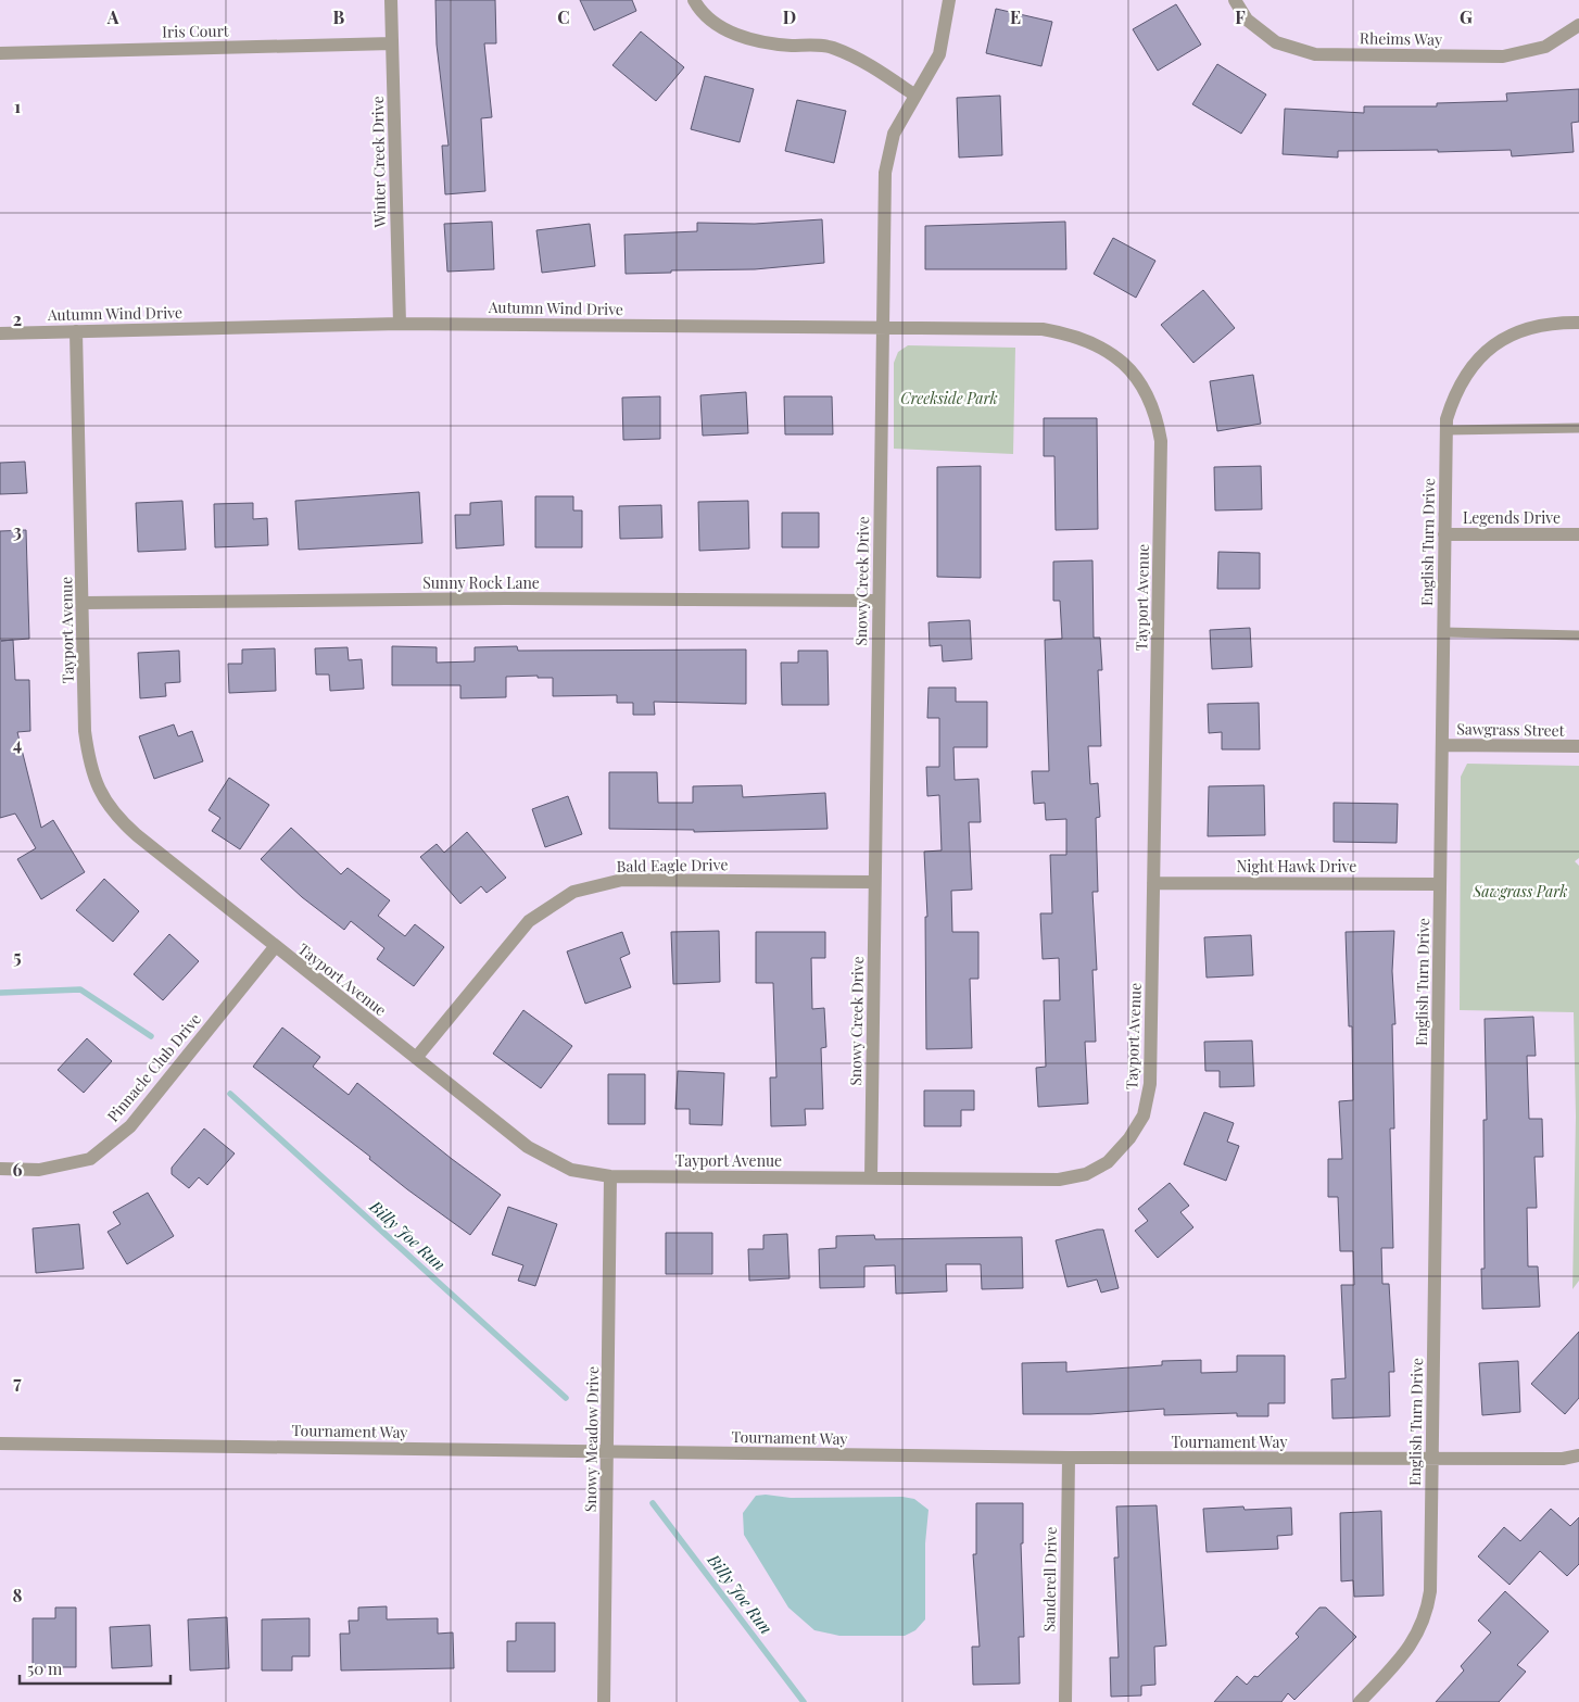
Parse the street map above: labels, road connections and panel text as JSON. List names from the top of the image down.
{
  "streets": {
    "street": [
      "Iris Court",
      "Rheims Way",
      "Winter Creek Drive",
      "Autumn Wind Drive",
      "Legends Drive",
      "English Turn Drive",
      "Snowy Creek Drive",
      "Sunny Rock Lane",
      "Tayport Avenue",
      "Sawgrass Street",
      "Bald Eagle Drive",
      "Night Hawk Drive",
      "Pinnacle Club Drive",
      "Tournament Way",
      "Snowy Meadow Drive",
      "Sanderell Drive"
    ]
  },
  "crossings": [
    ["Iris Court", "Winter Creek Drive"],
    ["Winter Creek Drive", "Autumn Wind Drive"],
    ["Autumn Wind Drive", "Snowy Creek Drive"],
    ["Autumn Wind Drive", "Tayport Avenue"],
    ["Legends Drive", "English Turn Drive"],
    ["English Turn Drive", "Sawgrass Street"],
    ["English Turn Drive", "Night Hawk Drive"],
    ["English Turn Drive", "Tournament Way"],
    ["Snowy Creek Drive", "Sunny Rock Lane"],
    ["Snowy Creek Drive", "Tayport Avenue"],
    ["Snowy Creek Drive", "Bald Eagle Drive"],
    ["Sunny Rock Lane", "Tayport Avenue"],
    ["Tayport Avenue", "Bald Eagle Drive"],
    ["Tayport Avenue", "Night Hawk Drive"],
    ["Tayport Avenue", "Pinnacle Club Drive"],
    ["Tayport Avenue", "Snowy Meadow Drive"],
    ["Tournament Way", "Snowy Meadow Drive"],
    ["Tournament Way", "Sanderell Drive"]
  ],
  "water": ["Billy Joe Run"],
  "parks": ["Creekside Park", "Sawgrass Park"],
  "scale_bar": "50 m",
  "grid": {
    "columns": [
      "A",
      "B",
      "C",
      "D",
      "E",
      "F",
      "G"
    ],
    "rows": [
      "1",
      "2",
      "3",
      "4",
      "5",
      "6",
      "7",
      "8"
    ]
  }
}
